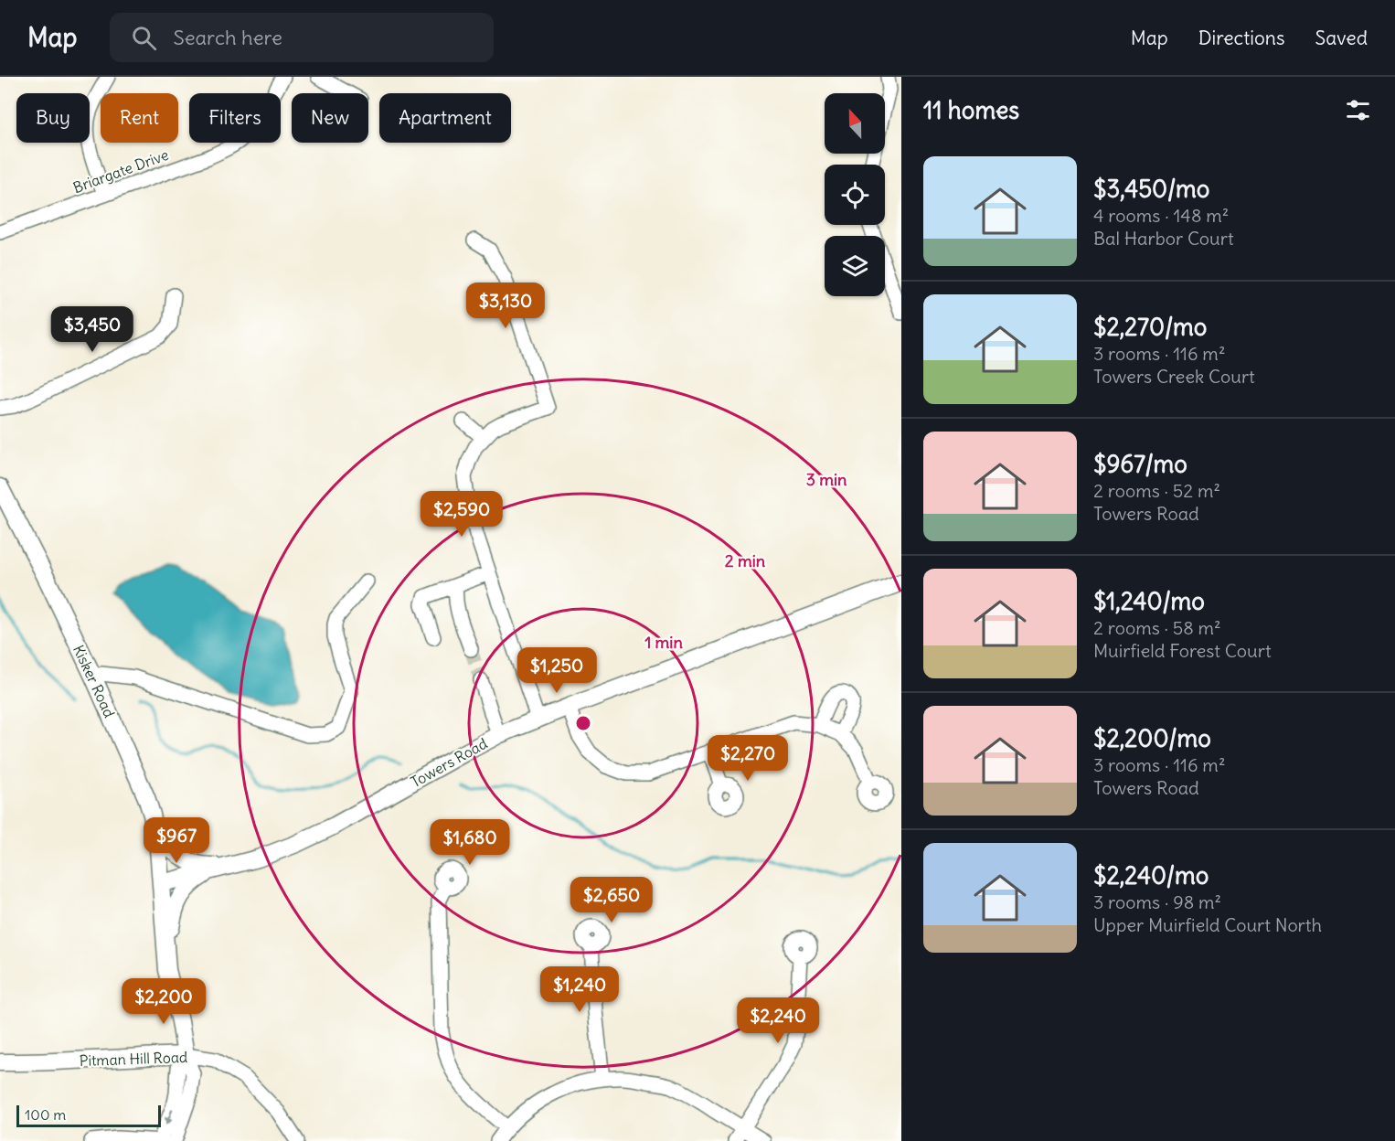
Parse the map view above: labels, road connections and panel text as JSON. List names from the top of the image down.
{
  "streets": {
    "main road": ["Kisker Road", "Towers Road", "Pitman Hill Road"],
    "street": ["Briargate Drive"]
  },
  "crossings": [
    ["Kisker Road", "Towers Road"]
  ],
  "scale_bar": "100 m",
  "north": "top",
  "page": {
    "header": "Map",
    "search": "Search here",
    "nav": ["Map", "Directions", "Saved"],
    "heading": "11 homes",
    "chip": [
      "Buy",
      "Rent",
      "Filters",
      "New",
      "Apartment"
    ],
    "list": [
      {
        "name": "$3,450/mo",
        "note": "4 rooms · 148 m² · Bal Harbor Court"
      },
      {
        "name": "$2,270/mo",
        "note": "3 rooms · 116 m² · Towers Creek Court"
      },
      {
        "name": "$967/mo",
        "note": "2 rooms · 52 m² · Towers Road"
      },
      {
        "name": "$1,240/mo",
        "note": "2 rooms · 58 m² · Muirfield Forest Court"
      },
      {
        "name": "$2,200/mo",
        "note": "3 rooms · 116 m² · Towers Road"
      },
      {
        "name": "$2,240/mo",
        "note": "3 rooms · 98 m² · Upper Muirfield Court North"
      }
    ],
    "price": [
      "$3,130",
      "$3,450",
      "$2,590",
      "$1,250",
      "$2,270",
      "$967",
      "$1,680",
      "$2,650",
      "$1,240",
      "$2,200",
      "$2,240"
    ],
    "scale": "100 m"
  },
  "rings": ["3 min", "2 min", "1 min"]
}
